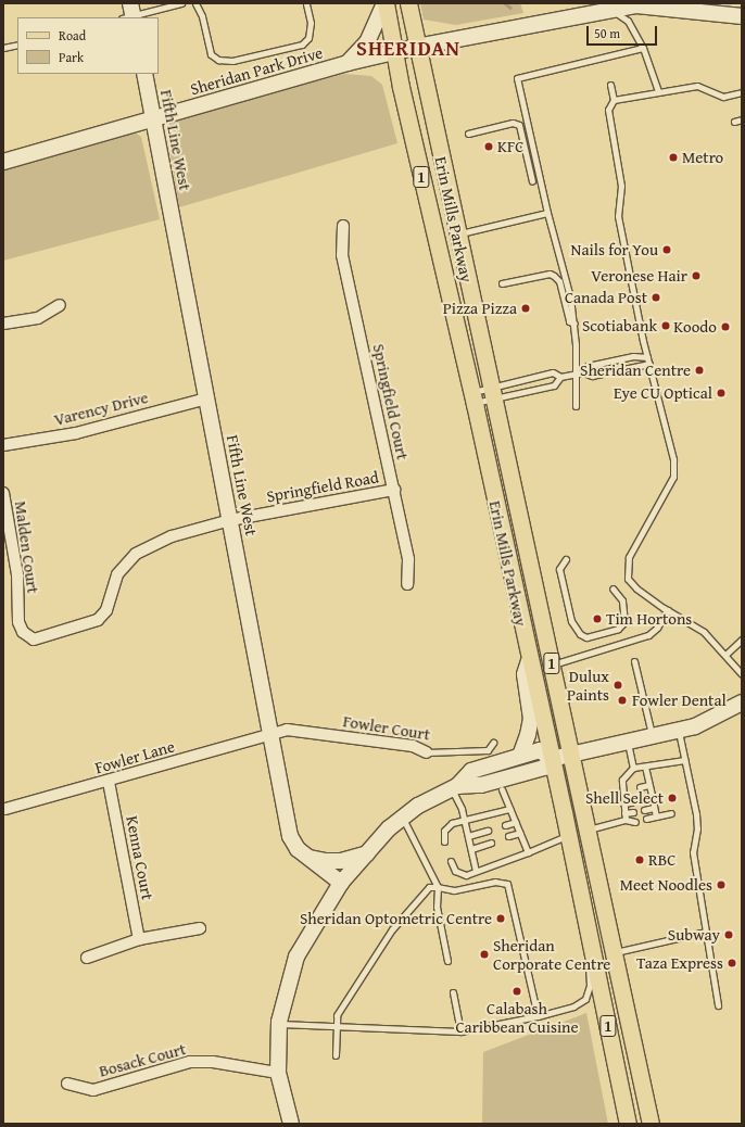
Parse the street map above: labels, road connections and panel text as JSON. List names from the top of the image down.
{
  "streets": {
    "main road": ["1", "Erin Mills Parkway"],
    "street": [
      "Sheridan Park Drive",
      "Fifth Line West",
      "Springfield Court",
      "Varency Drive",
      "Springfield Road",
      "Malden Court",
      "Fowler Court",
      "Fowler Lane",
      "Kenna Court",
      "Bosack Court"
    ]
  },
  "crossings": [
    ["Sheridan Park Drive", "Fifth Line West"],
    ["Sheridan Park Drive", "Erin Mills Parkway"],
    ["Fifth Line West", "Varency Drive"],
    ["Fifth Line West", "Springfield Road"],
    ["Fifth Line West", "Malden Court"],
    ["Fifth Line West", "Fowler Court"],
    ["Fifth Line West", "Fowler Lane"],
    ["Springfield Court", "Springfield Road"],
    ["Springfield Road", "Malden Court"],
    ["Fowler Court", "Fowler Lane"],
    ["Fowler Lane", "Kenna Court"]
  ],
  "districts": ["SHERIDAN"],
  "places": [
    "KFC",
    "Metro",
    "Nails for You",
    "Veronese Hair",
    "Canada Post",
    "Pizza Pizza",
    "Scotiabank",
    "Koodo",
    "Sheridan Centre",
    "Eye CU Optical",
    "Tim Hortons",
    "Dulux Paints",
    "Fowler Dental",
    "Shell Select",
    "RBC",
    "Meet Noodles",
    "Sheridan Optometric Centre",
    "Subway",
    "Sheridan Corporate Centre",
    "Taza Express",
    "Calabash Caribbean Cuisine"
  ],
  "legend": ["Road", "Park"],
  "scale_bar": "50 m"
}
